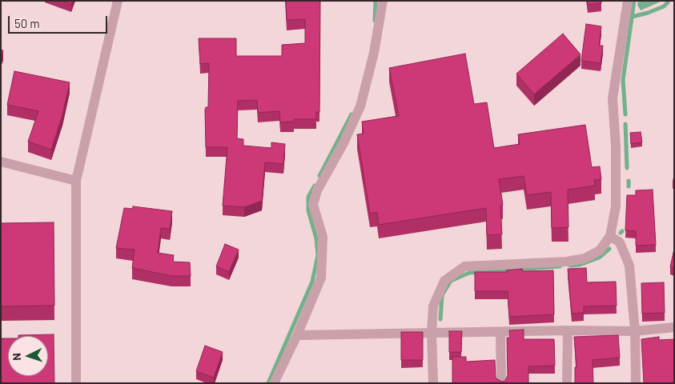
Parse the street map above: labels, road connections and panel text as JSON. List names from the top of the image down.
{
  "scale_bar": "50 m",
  "north": "left"
}
